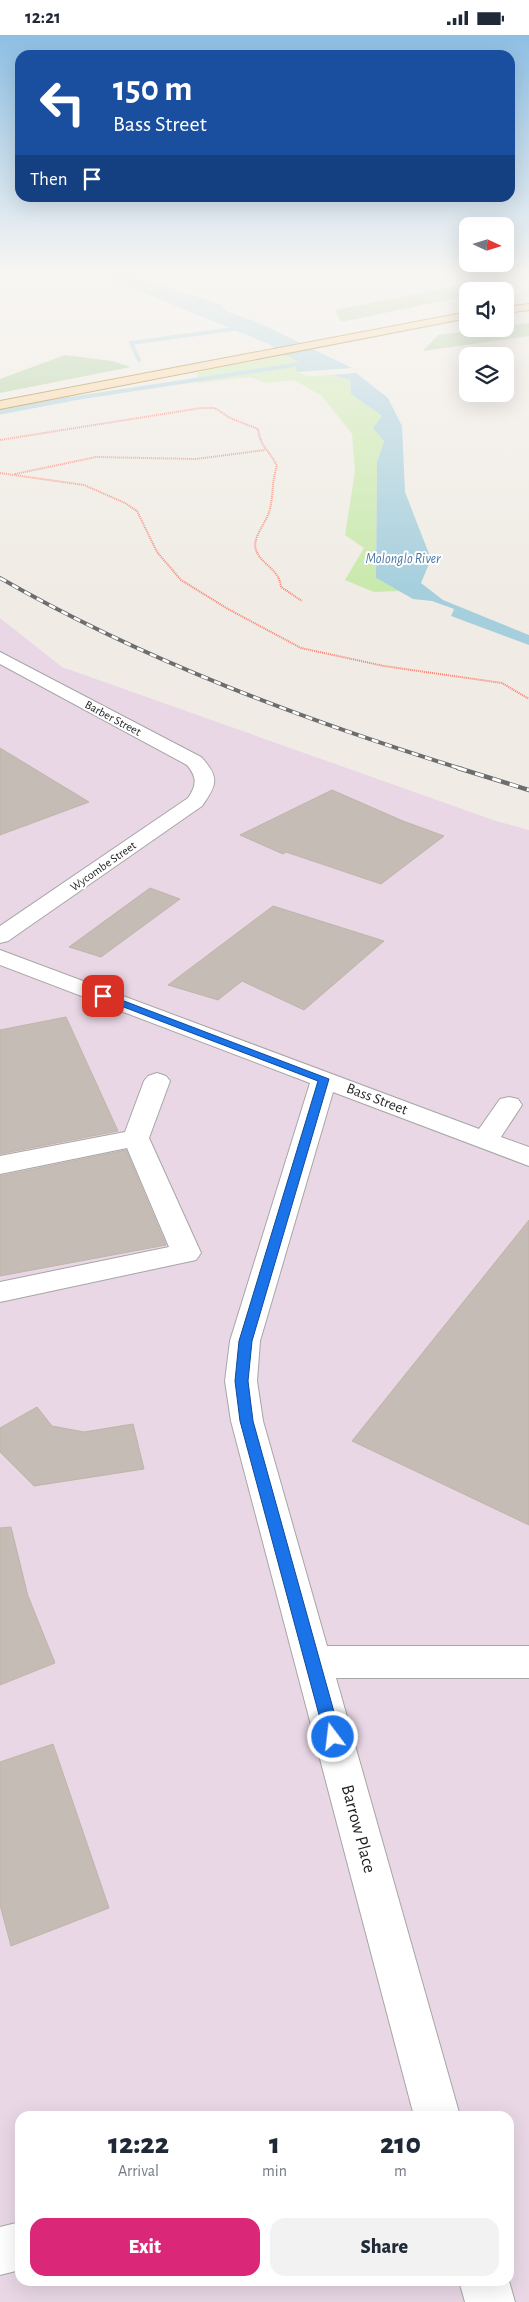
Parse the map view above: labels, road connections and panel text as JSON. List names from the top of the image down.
{
  "streets": {
    "street": [
      "Barber Street",
      "Wycombe Street",
      "Bass Street",
      "Barrow Place"
    ]
  },
  "crossings": [
    ["Barber Street", "Wycombe Street"],
    ["Bass Street", "Barrow Place"]
  ],
  "water": ["Molonglo River"],
  "north": "right",
  "page": {
    "status": "12:21",
    "turn": ["150 m", "Bass Street"],
    "then": "Then",
    "eta": [
      "12:22",
      "Arrival",
      "1",
      "min",
      "210",
      "m"
    ],
    "buttons": ["Exit", "Share"]
  }
}
